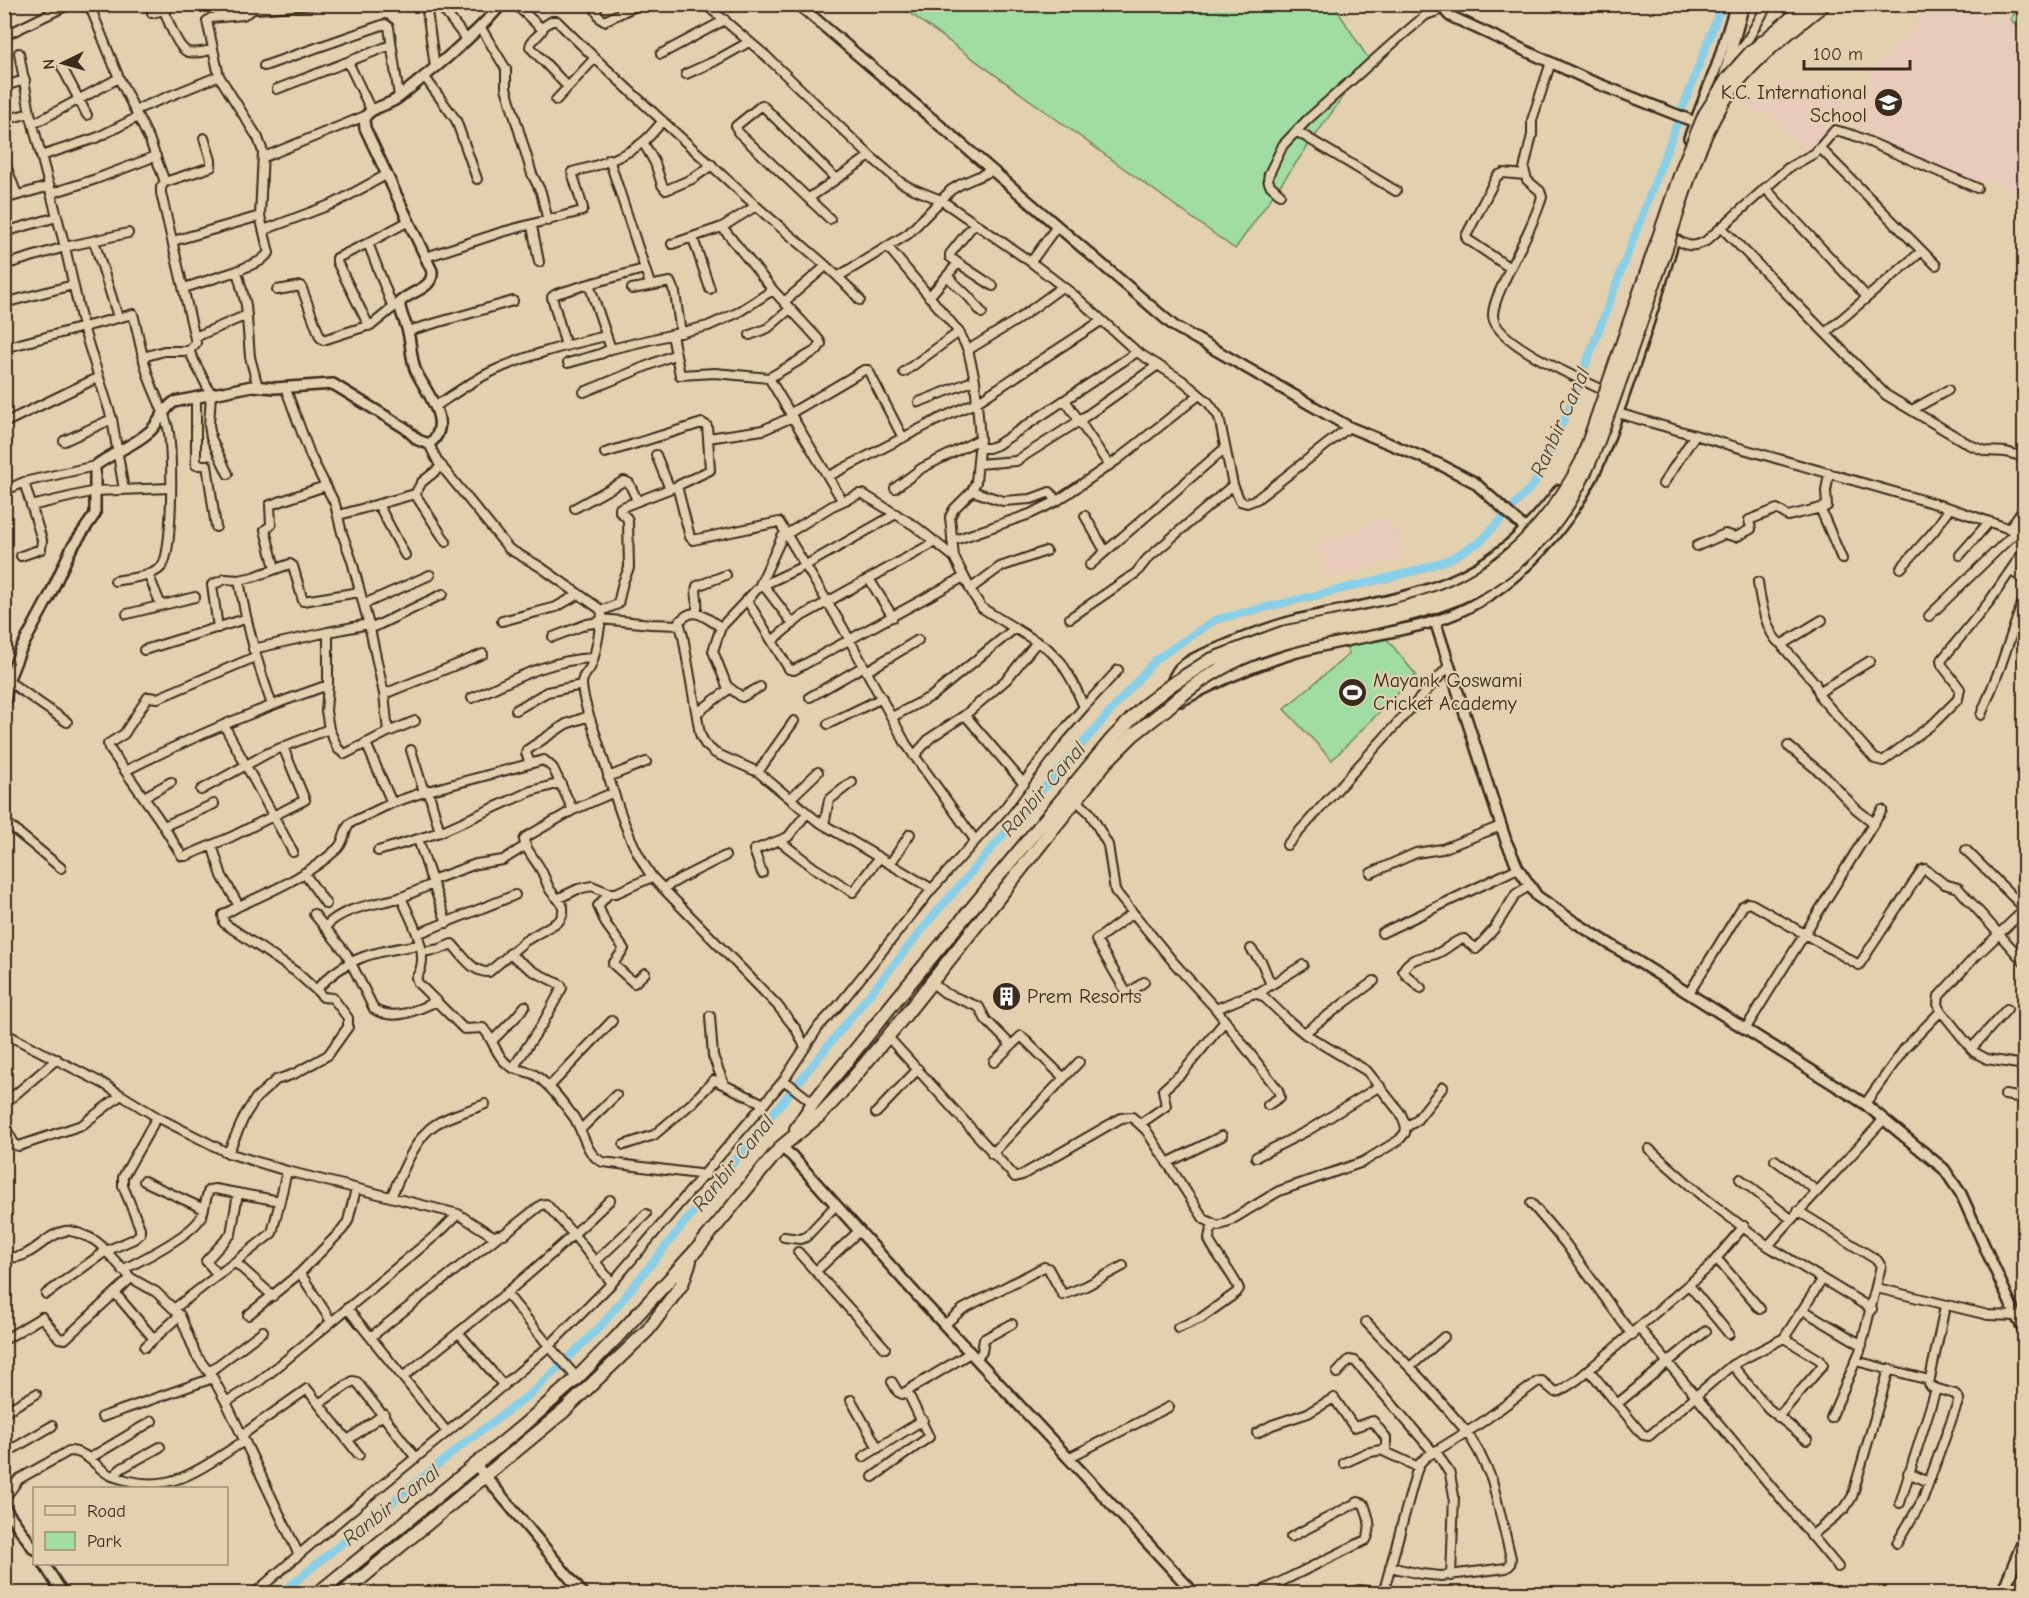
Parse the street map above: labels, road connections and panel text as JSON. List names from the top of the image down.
{
  "water": ["Ranbir Canal"],
  "places": {
    "school or university": ["K.C. International School"],
    "sports": ["Mayank Goswami Cricket Academy"],
    "building": ["Prem Resorts"]
  },
  "legend": ["Road", "Park"],
  "scale_bar": "100 m",
  "north": "left"
}
